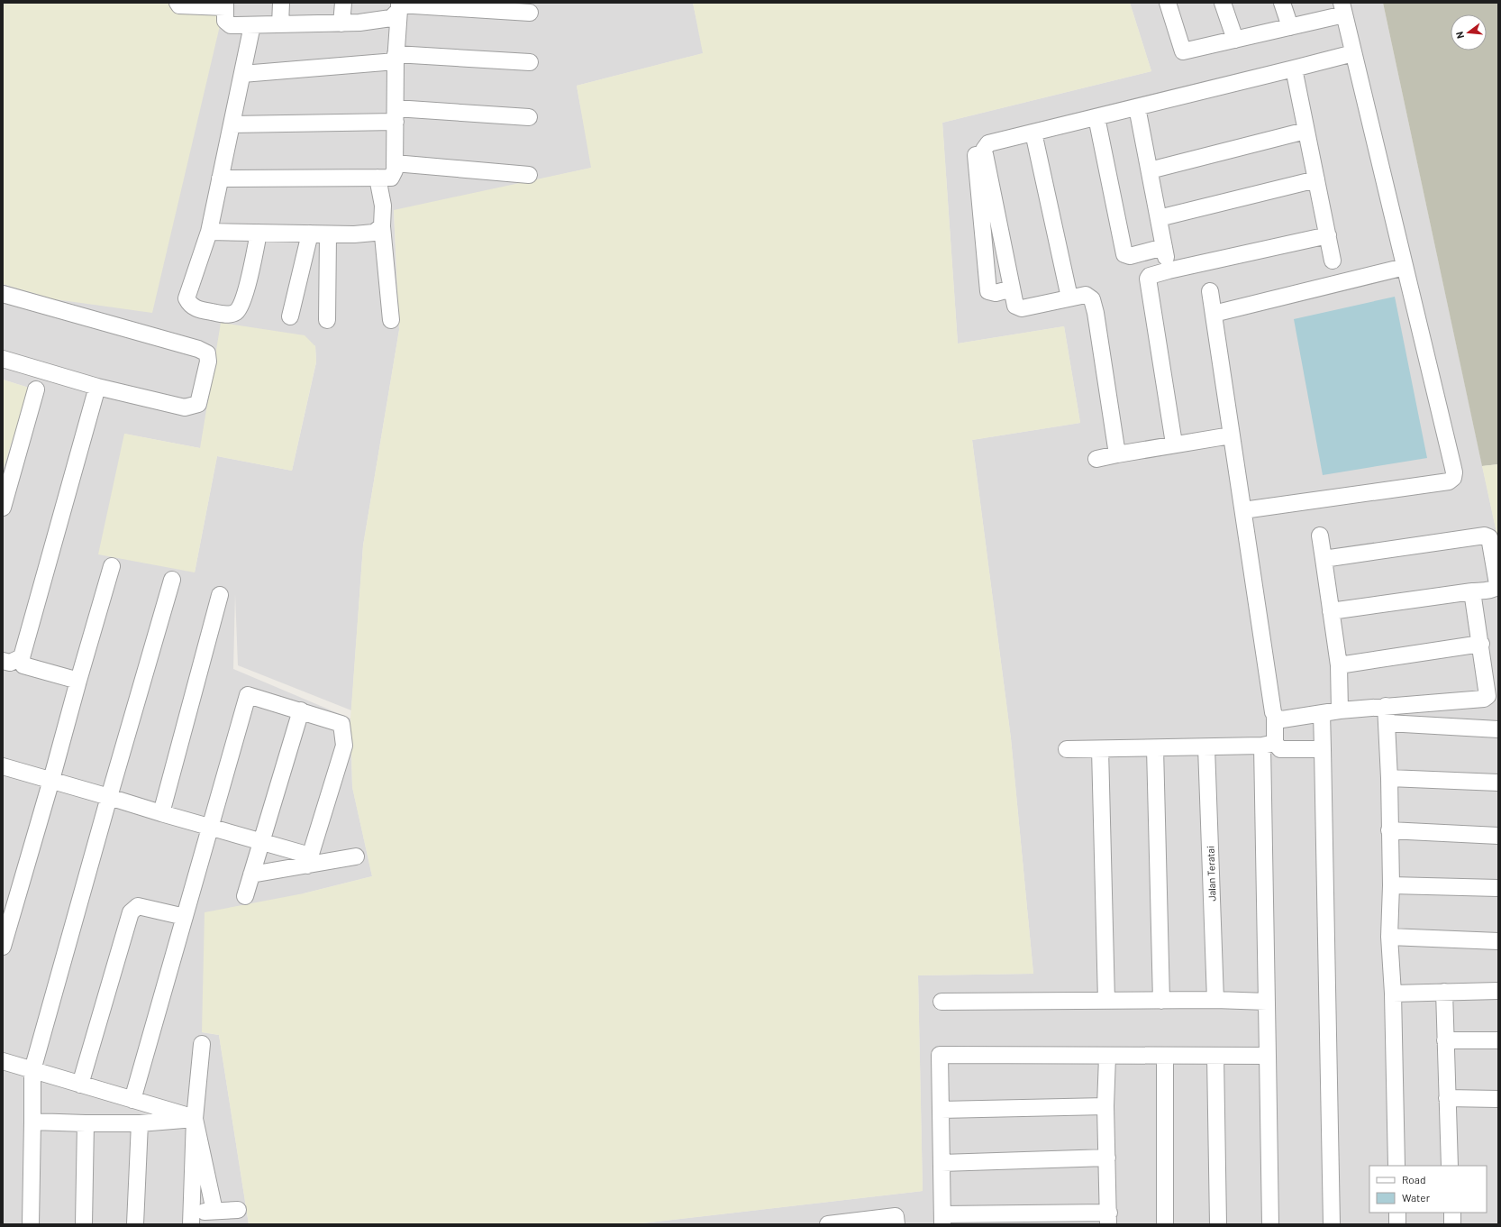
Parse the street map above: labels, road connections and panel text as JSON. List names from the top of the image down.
{
  "streets": {
    "street": ["Jalan Teratai"]
  },
  "legend": ["Road", "Water"],
  "north": "left"
}
